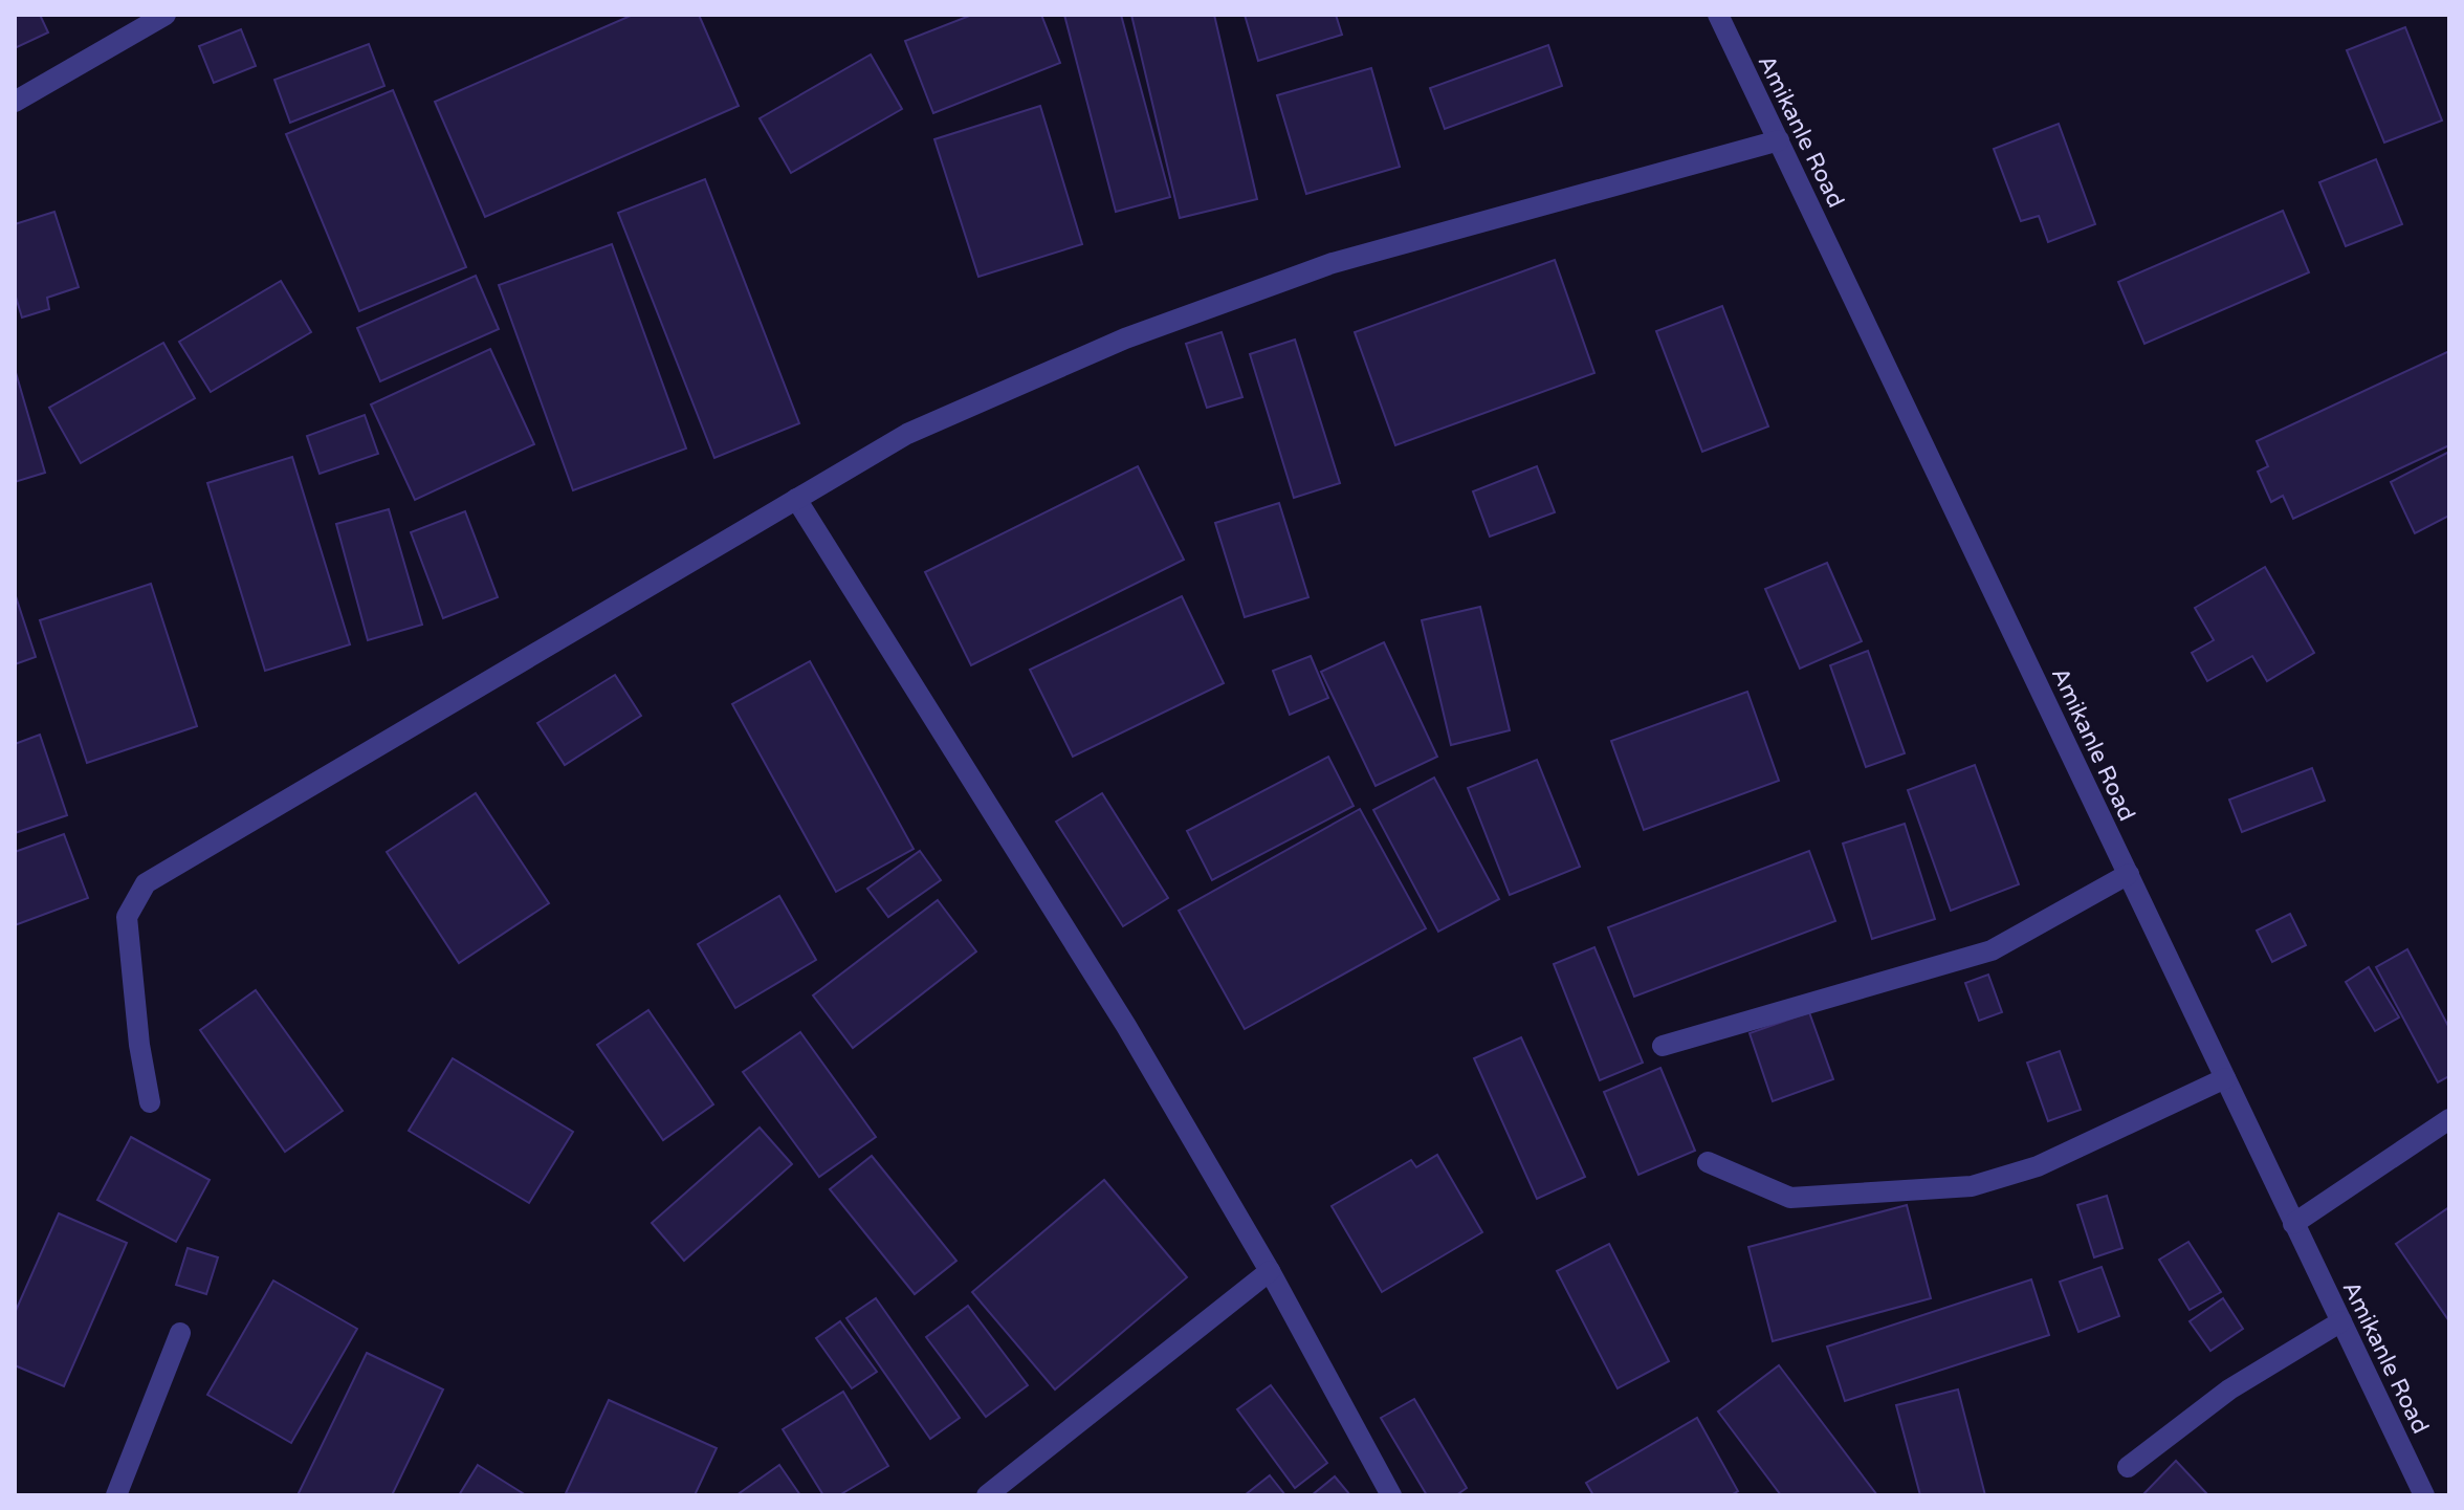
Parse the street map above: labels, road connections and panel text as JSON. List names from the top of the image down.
{
  "streets": {
    "street": ["Amikanle Road"]
  }
}
